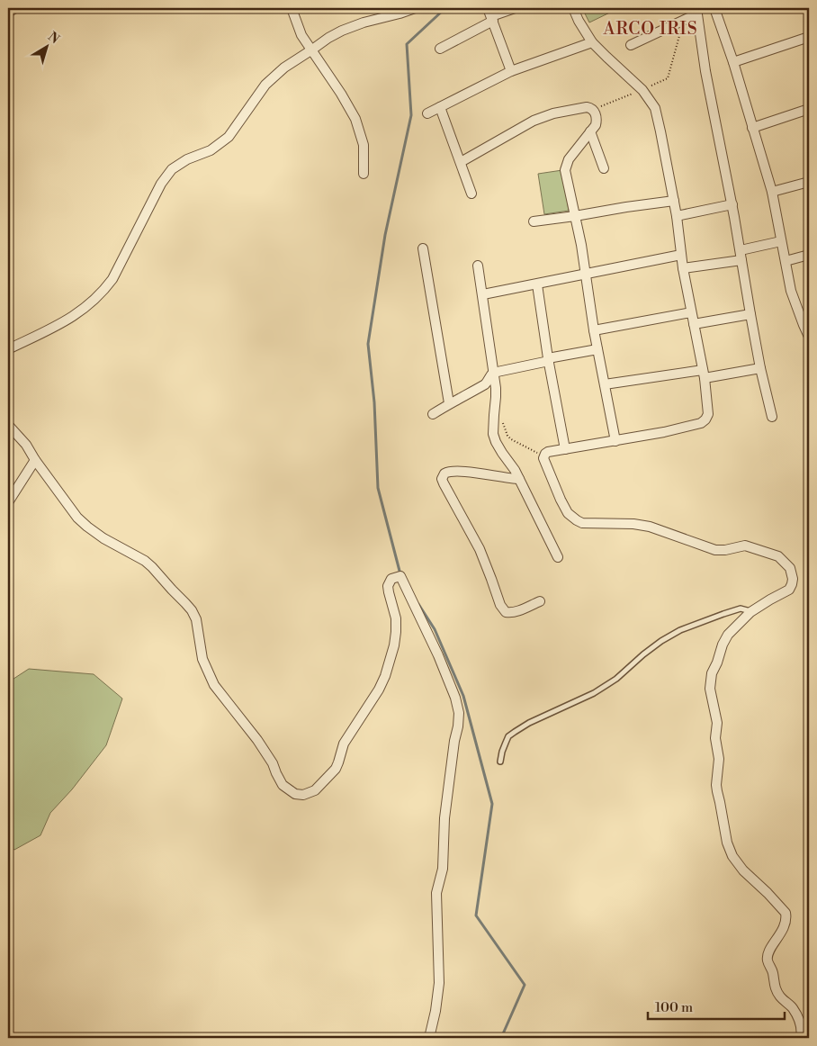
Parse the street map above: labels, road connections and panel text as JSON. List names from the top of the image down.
{
  "districts": ["ARCO IRIS"],
  "scale_bar": "100 m",
  "north": "top right"
}
